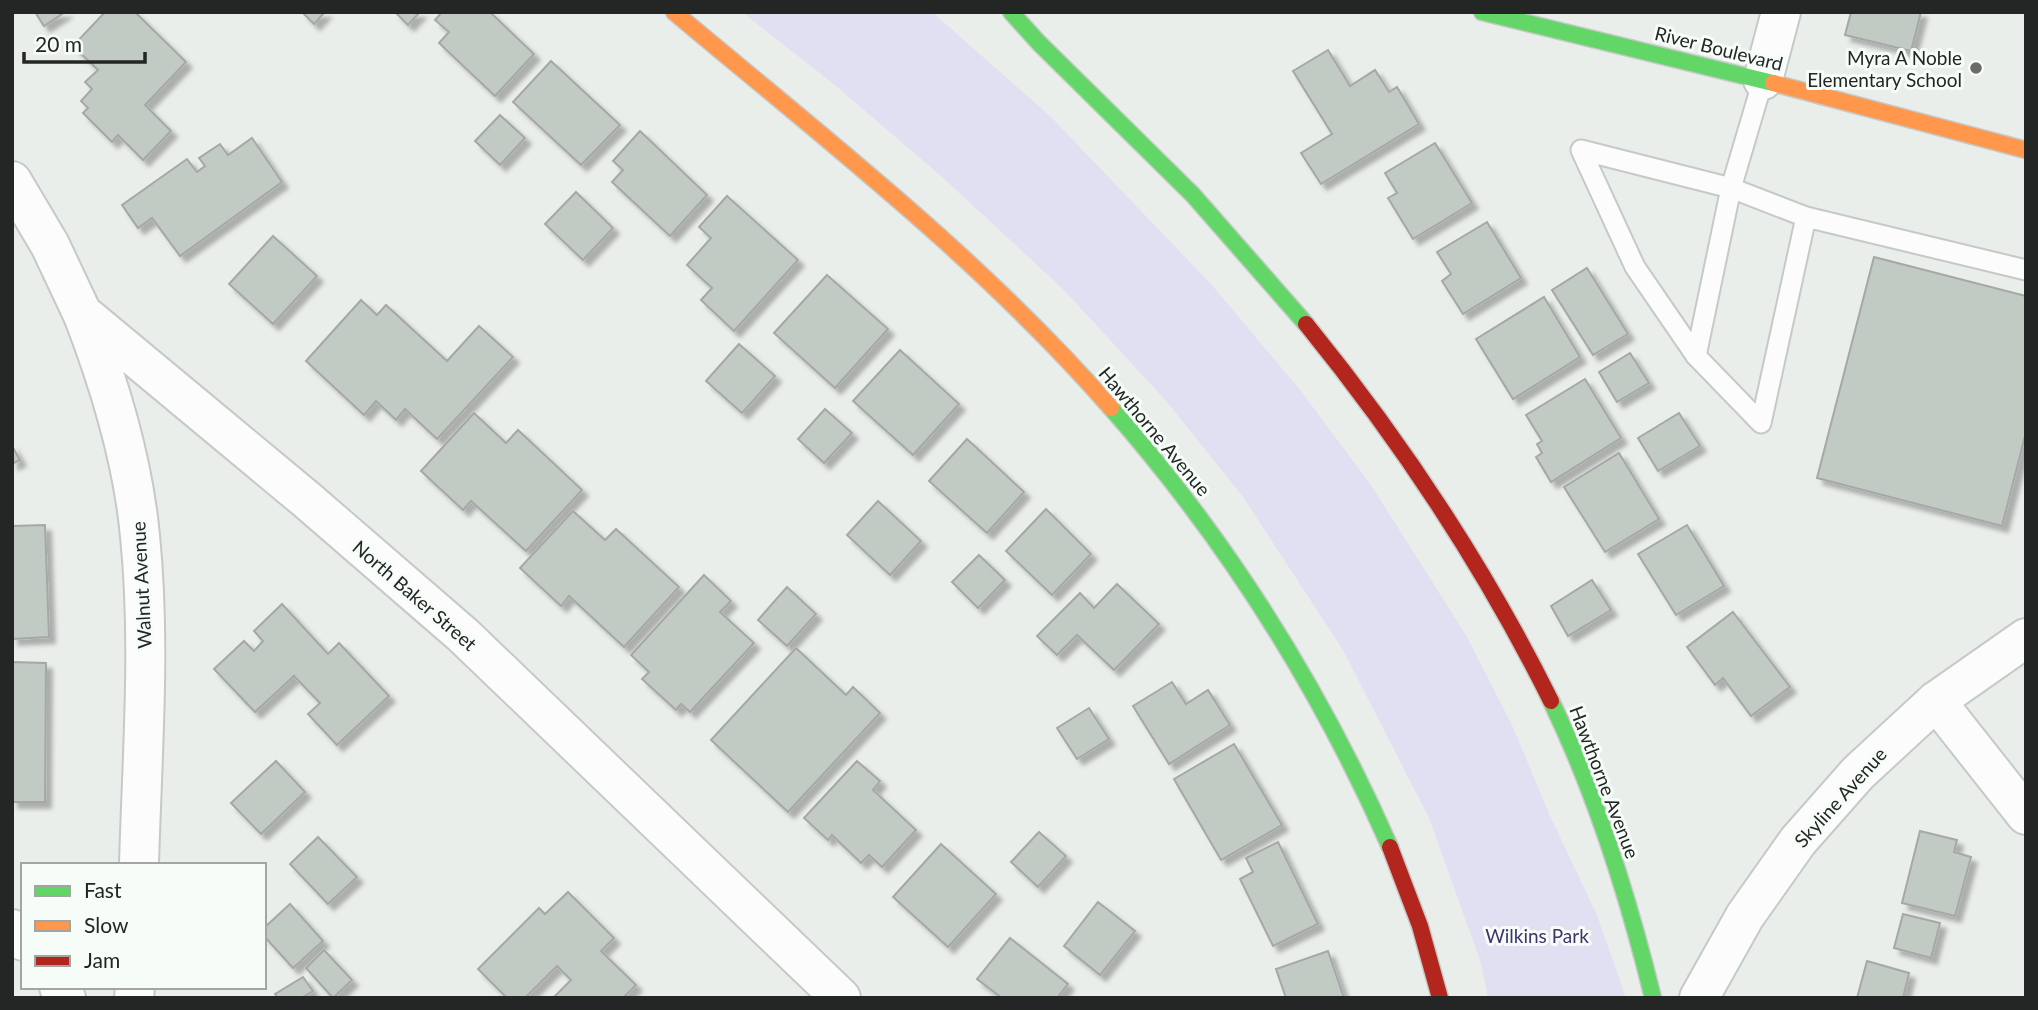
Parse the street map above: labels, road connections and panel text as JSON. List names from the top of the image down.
{
  "streets": {
    "street": [
      "River Boulevard",
      "Hawthorne Avenue",
      "Walnut Avenue",
      "North Baker Street",
      "Skyline Avenue"
    ]
  },
  "crossings": [
    ["Walnut Avenue", "North Baker Street"]
  ],
  "parks": ["Wilkins Park"],
  "places": ["Myra A Noble Elementary School"],
  "legend": ["Fast", "Slow", "Jam"],
  "scale_bar": "20 m"
}
